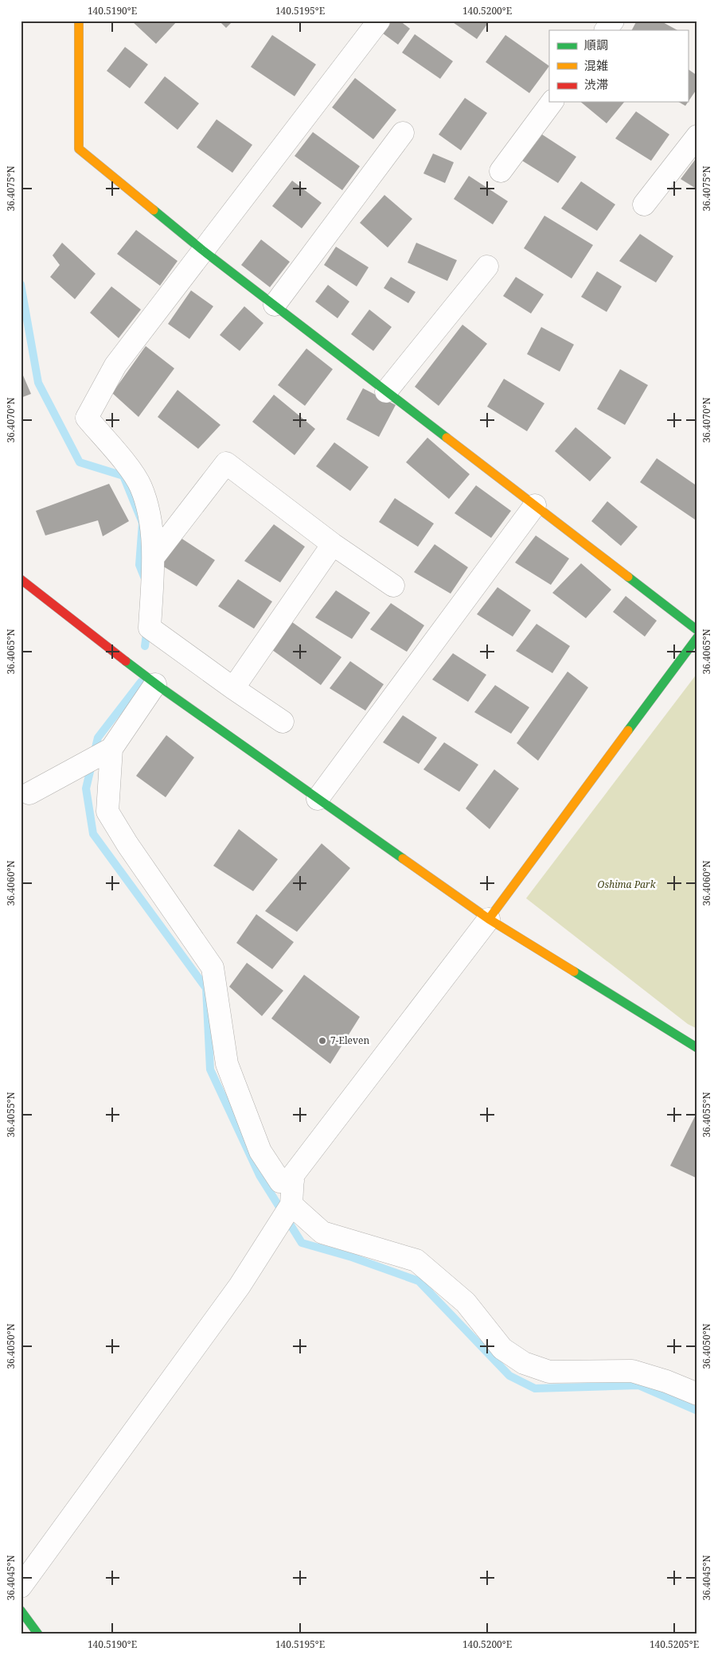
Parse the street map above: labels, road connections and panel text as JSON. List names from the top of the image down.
{
  "parks": ["Oshima Park"],
  "places": ["7-Eleven"],
  "legend": ["順調", "混雑", "渋滞"],
  "coordinates": [
    "140.5190°E",
    "140.5195°E",
    "140.5200°E",
    "36.4075°N",
    "36.4070°N",
    "36.4065°N",
    "36.4060°N",
    "36.4055°N",
    "36.4050°N",
    "36.4045°N",
    "140.5205°E"
  ]
}
